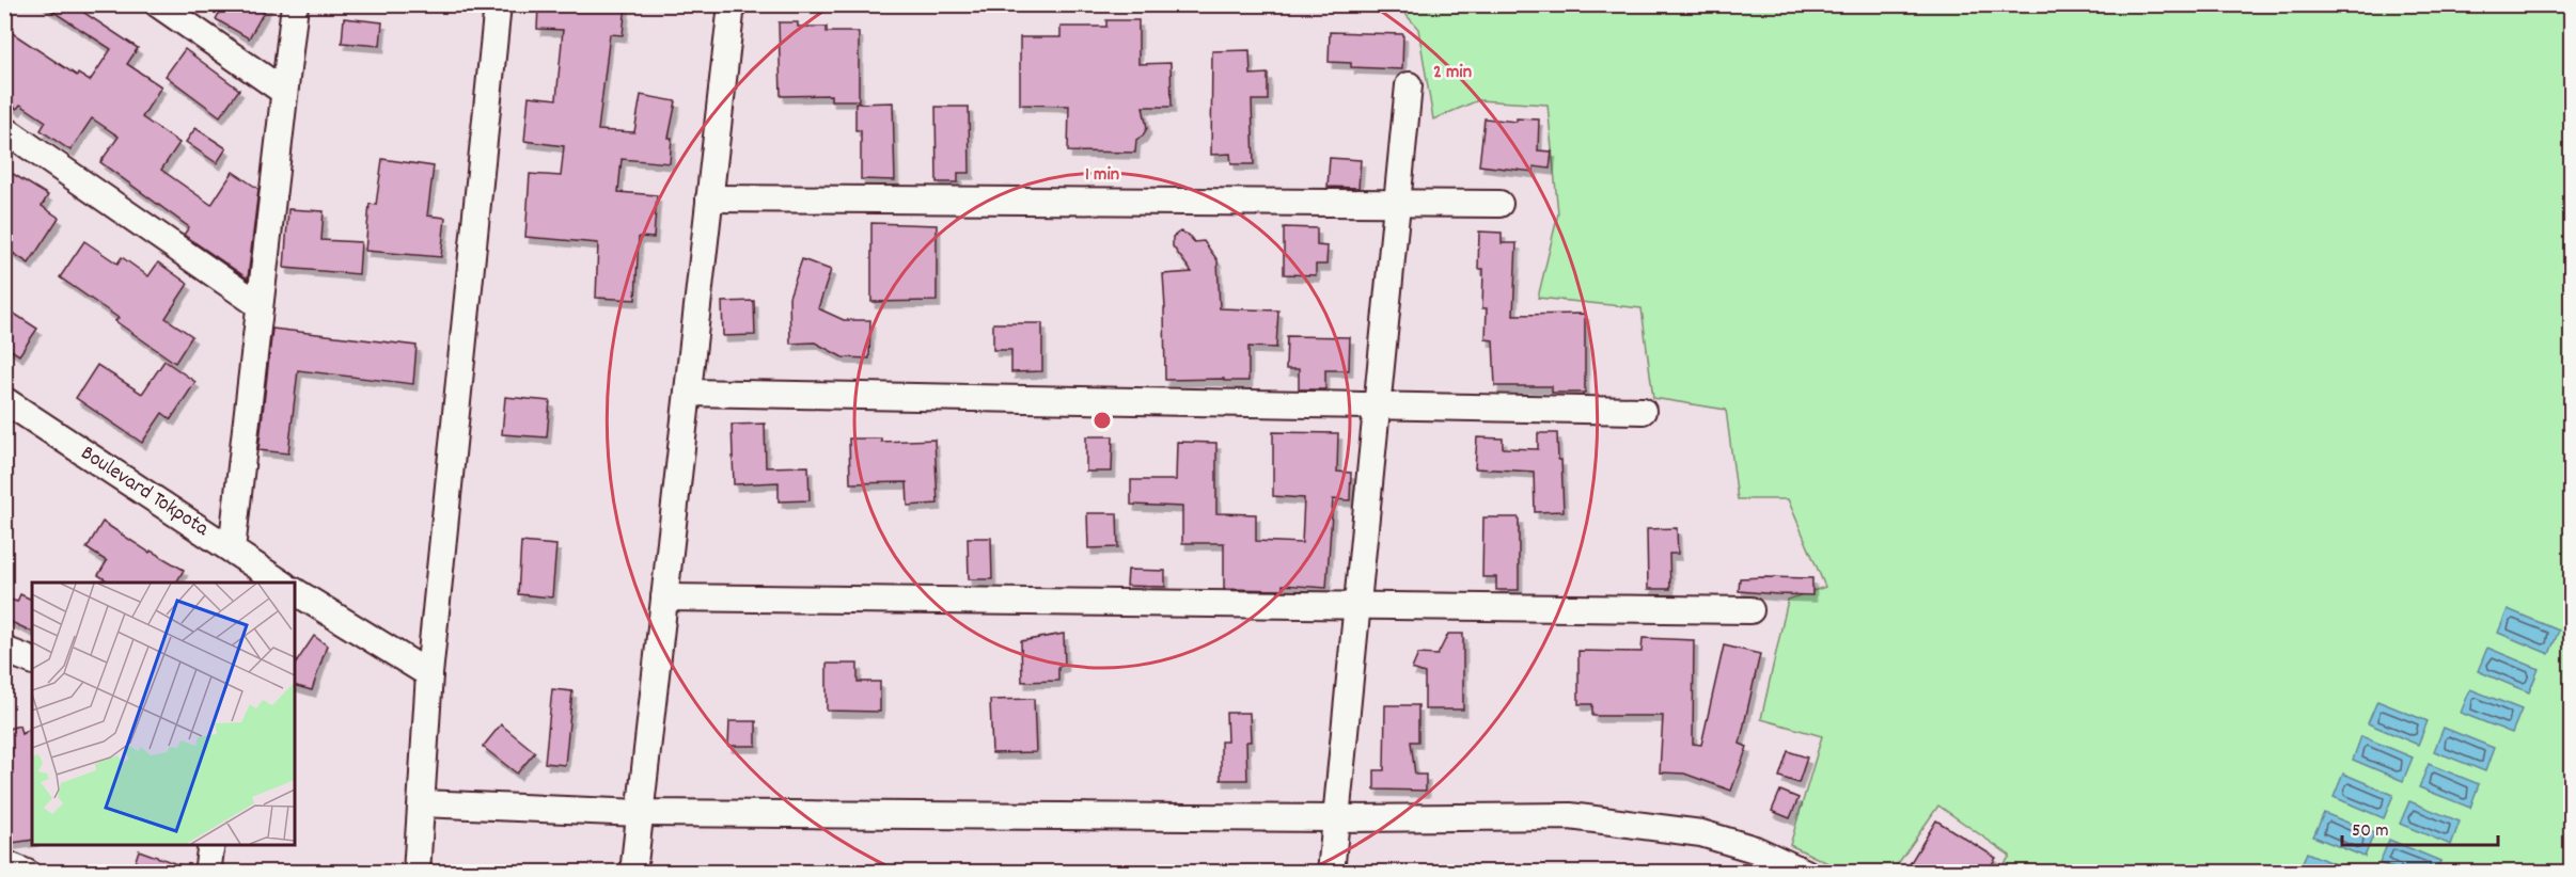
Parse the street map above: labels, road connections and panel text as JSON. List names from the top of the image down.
{
  "streets": {
    "street": ["Boulevard Tokpota"]
  },
  "scale_bar": "50 m",
  "rings": ["2 min", "1 min"]
}
